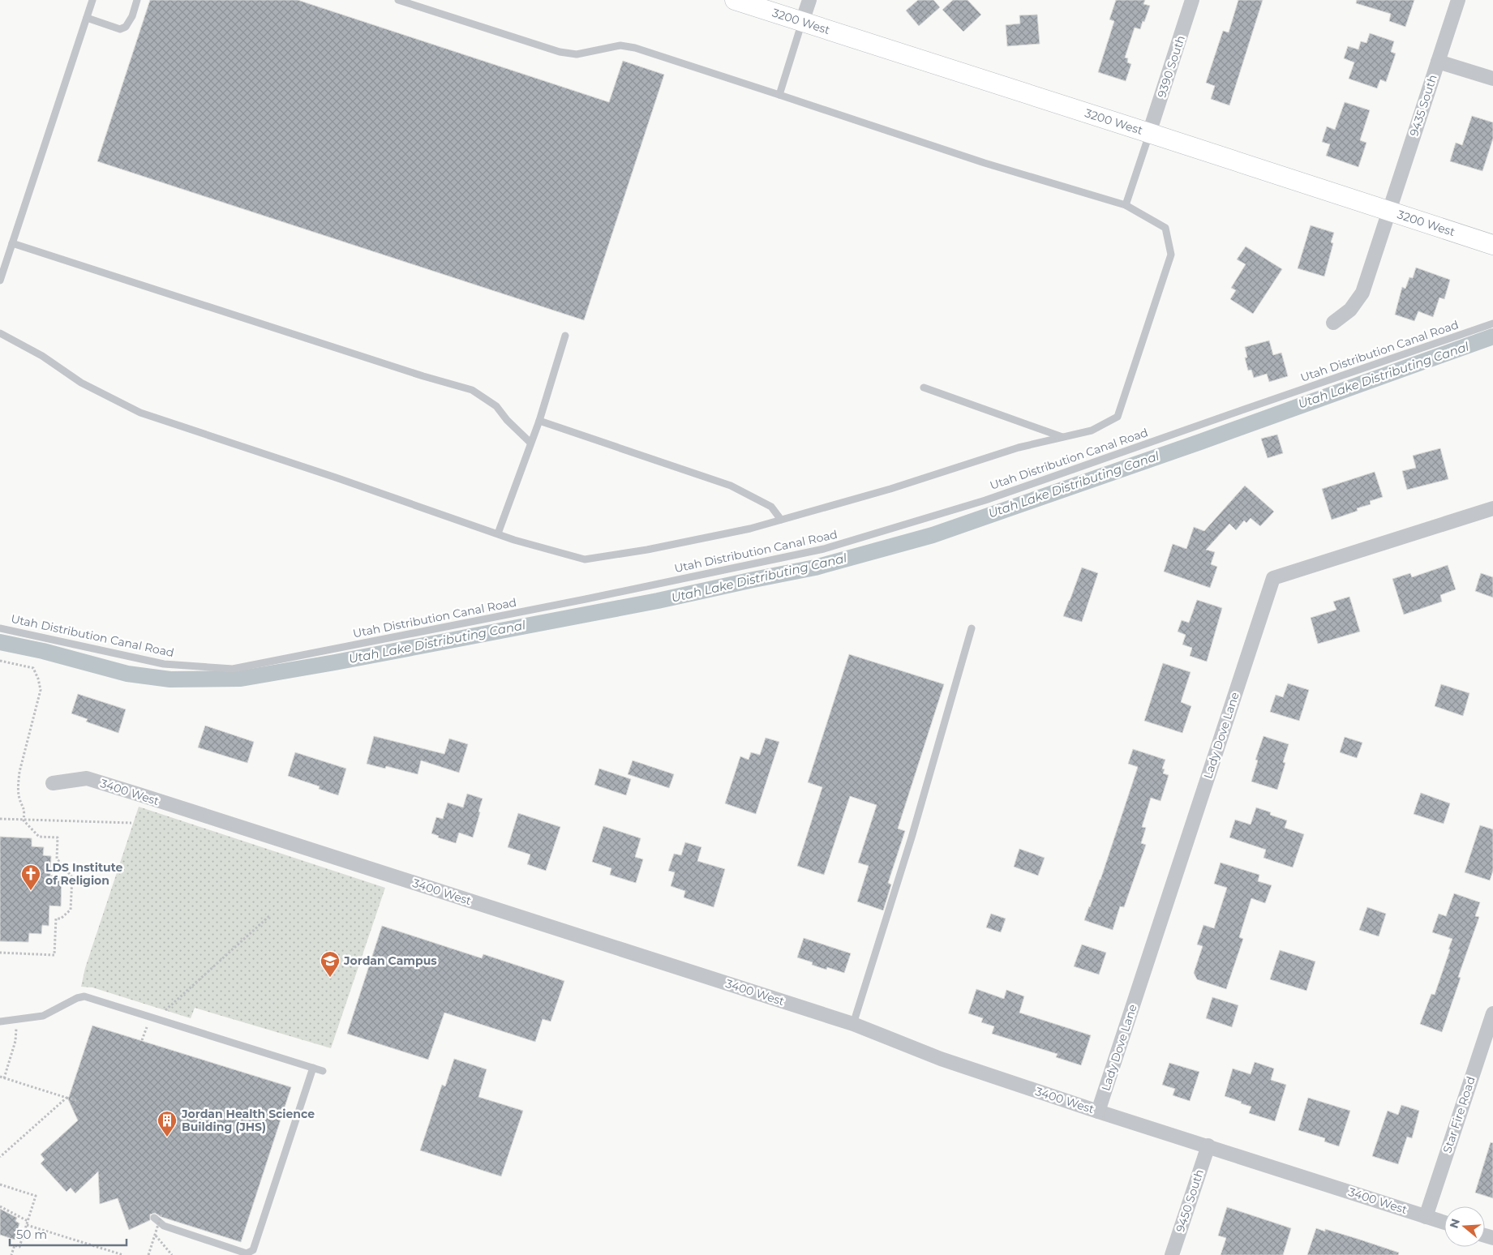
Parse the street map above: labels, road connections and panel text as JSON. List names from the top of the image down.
{
  "streets": {
    "street": [
      "3200 West",
      "9390 South",
      "9435 South",
      "Lady Dove Lane",
      "3400 West",
      "Star Fire Road",
      "9450 South"
    ],
    "lane": ["Utah Distribution Canal Road"]
  },
  "crossings": [
    ["3200 West", "9390 South"],
    ["3200 West", "9435 South"],
    ["Lady Dove Lane", "3400 West"],
    ["3400 West", "Star Fire Road"],
    ["3400 West", "9450 South"]
  ],
  "water": ["Utah Lake Distributing Canal"],
  "places": {
    "church": ["LDS Institute of Religion"],
    "school or university": ["Jordan Campus"],
    "building": ["Jordan Health Science Building (JHS)"]
  },
  "scale_bar": "50 m",
  "north": "left"
}
